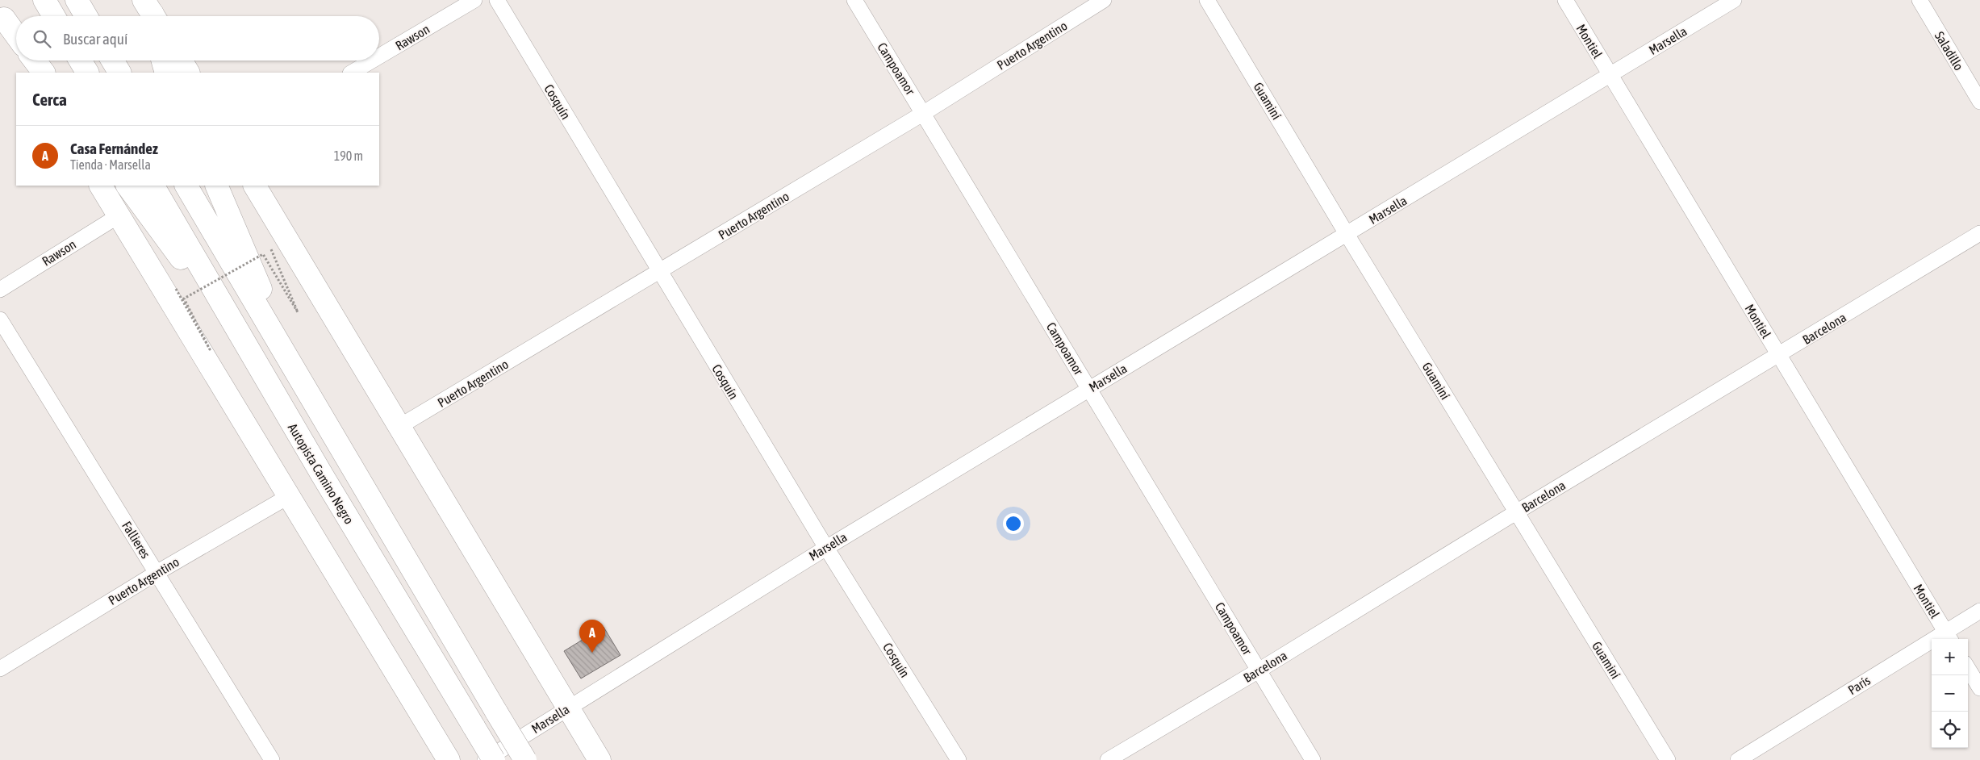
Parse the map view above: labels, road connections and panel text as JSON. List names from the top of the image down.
{
  "streets": {
    "main road": ["Autopista Camino Negro"],
    "street": [
      "Rawson",
      "Marsella",
      "Montiel",
      "Puerto Argentino",
      "Saladillo",
      "Campoamor",
      "Guaminí",
      "Cosquín",
      "Barcelona",
      "Fallieres",
      "París"
    ]
  },
  "crossings": [
    ["Marsella", "Montiel"],
    ["Marsella", "Campoamor"],
    ["Marsella", "Guaminí"],
    ["Marsella", "Cosquín"],
    ["Montiel", "Barcelona"],
    ["Montiel", "París"],
    ["Puerto Argentino", "Campoamor"],
    ["Puerto Argentino", "Cosquín"],
    ["Puerto Argentino", "Fallieres"],
    ["Campoamor", "Barcelona"],
    ["Guaminí", "Barcelona"]
  ],
  "page": {
    "search": "Buscar aquí",
    "heading": "Cerca",
    "list": [
      {
        "mark": "A",
        "name": "Casa Fernández",
        "note": "Tienda · Marsella",
        "value": "190 m"
      }
    ],
    "pins": "A",
    "map_buttons": ["+", "−"]
  }
}
